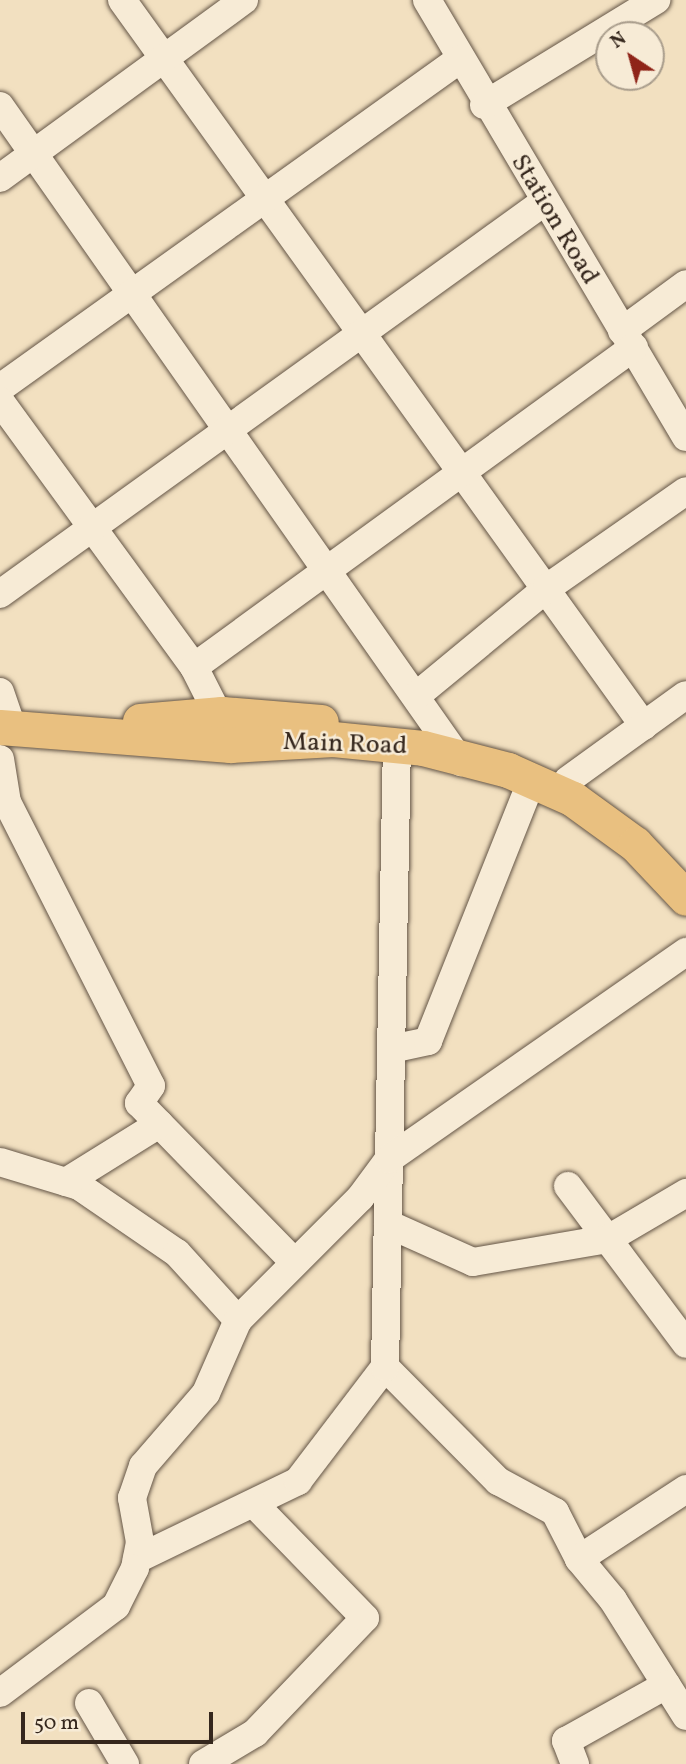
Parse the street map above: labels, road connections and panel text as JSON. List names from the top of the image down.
{
  "streets": {
    "main road": ["Main Road"],
    "street": ["Station Road"]
  },
  "scale_bar": "50 m",
  "north": "top left"
}
